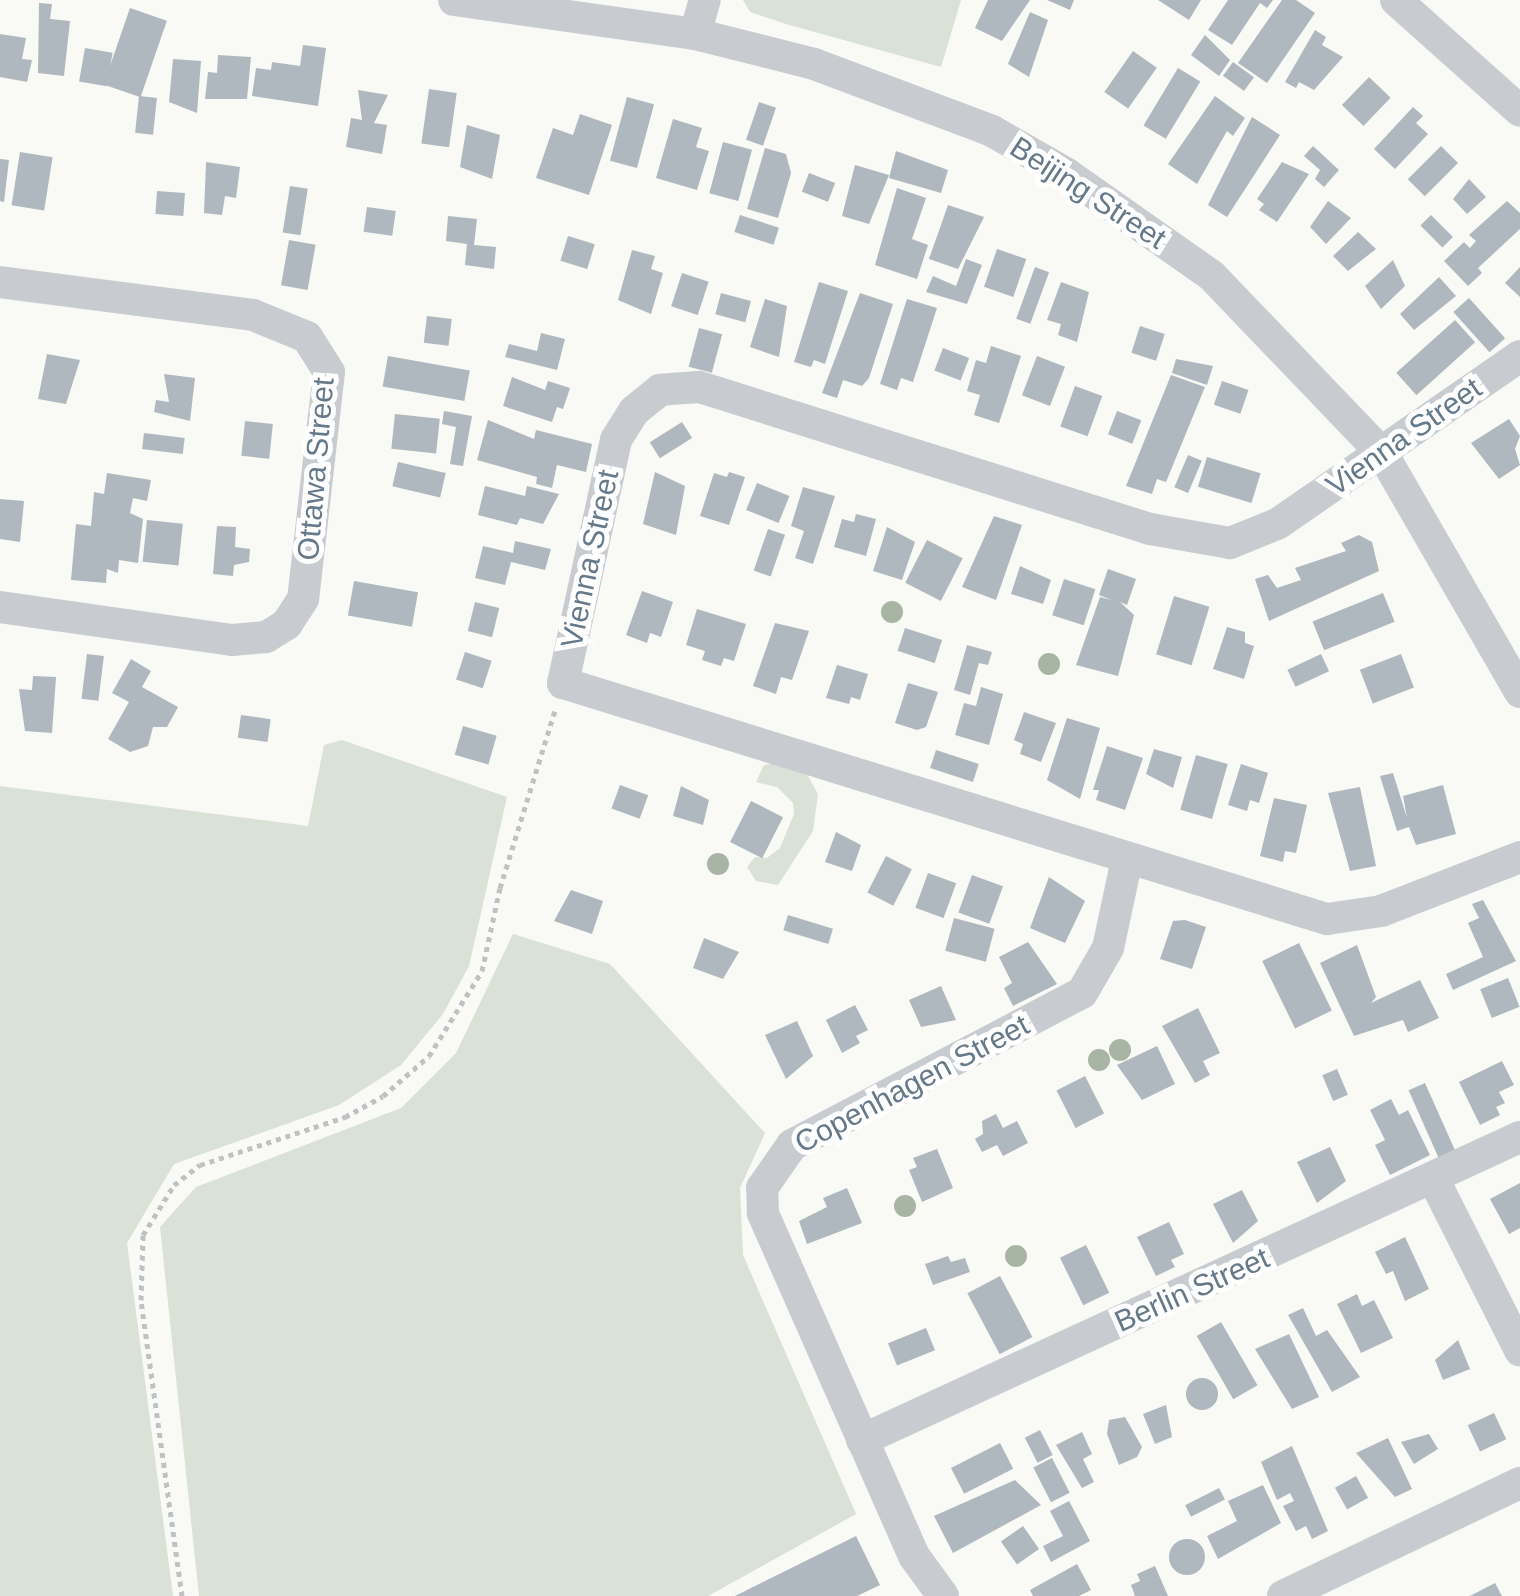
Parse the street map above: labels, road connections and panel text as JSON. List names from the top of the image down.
{
  "streets": {
    "street": [
      "Beijing Street",
      "Vienna Street",
      "Ottawa Street",
      "Copenhagen Street",
      "Berlin Street"
    ]
  },
  "crossings": [
    ["Beijing Street", "Vienna Street"],
    ["Vienna Street", "Copenhagen Street"],
    ["Copenhagen Street", "Berlin Street"]
  ]
}
